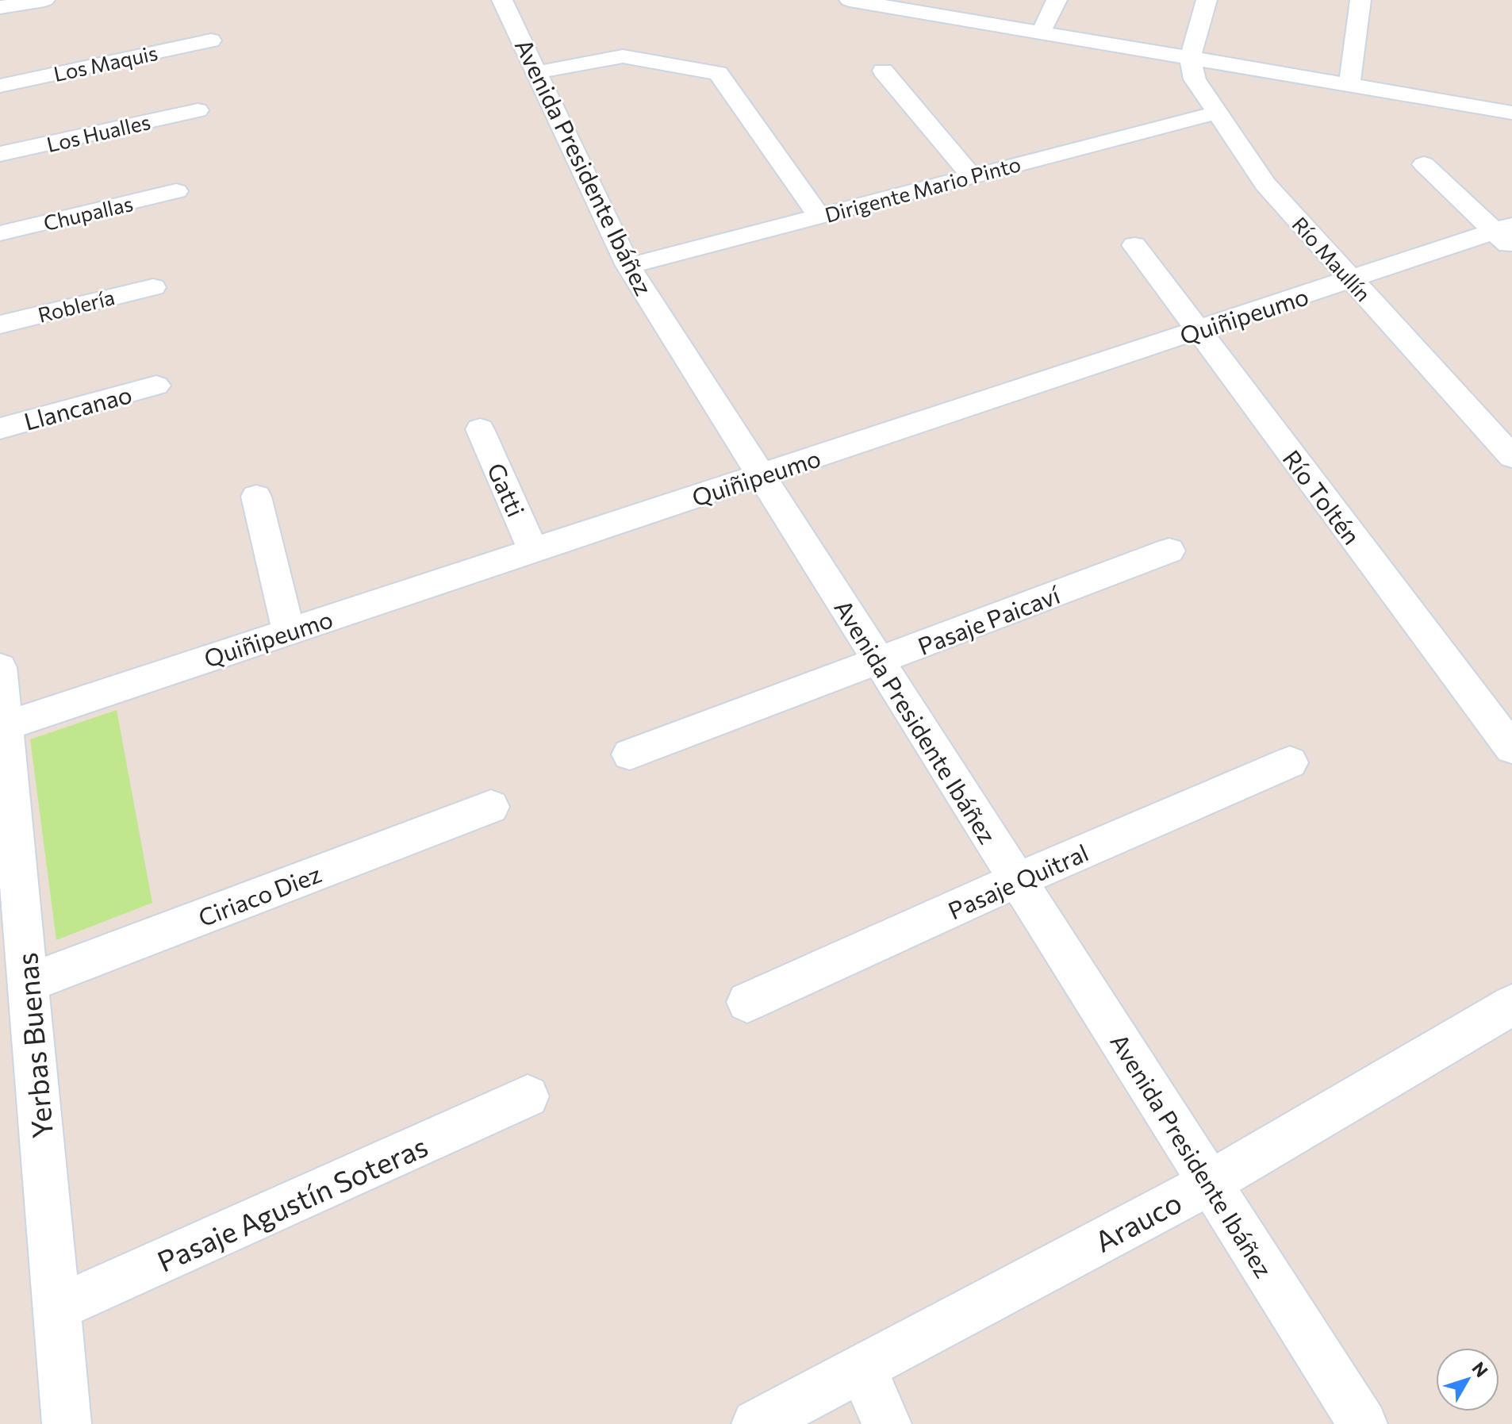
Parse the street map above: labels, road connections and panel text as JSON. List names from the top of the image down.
{
  "streets": {
    "street": [
      "Los Maquis",
      "Los Hualles",
      "Avenida Presidente Ibáñez",
      "Dirigente Mario Pinto",
      "Chupallas",
      "Río Maullín",
      "Roblería",
      "Quiñipeumo",
      "Llancanao",
      "Gatti",
      "Río Toltén",
      "Pasaje Paicaví",
      "Pasaje Quitral",
      "Ciriaco Diez",
      "Yerbas Buenas",
      "Pasaje Agustín Soteras",
      "Arauco"
    ]
  },
  "crossings": [
    ["Avenida Presidente Ibáñez", "Dirigente Mario Pinto"],
    ["Avenida Presidente Ibáñez", "Quiñipeumo"],
    ["Avenida Presidente Ibáñez", "Pasaje Paicaví"],
    ["Avenida Presidente Ibáñez", "Pasaje Quitral"],
    ["Avenida Presidente Ibáñez", "Arauco"],
    ["Dirigente Mario Pinto", "Río Maullín"],
    ["Río Maullín", "Quiñipeumo"],
    ["Quiñipeumo", "Gatti"],
    ["Quiñipeumo", "Río Toltén"],
    ["Quiñipeumo", "Yerbas Buenas"],
    ["Ciriaco Diez", "Yerbas Buenas"],
    ["Yerbas Buenas", "Pasaje Agustín Soteras"]
  ],
  "north": "top right"
}
